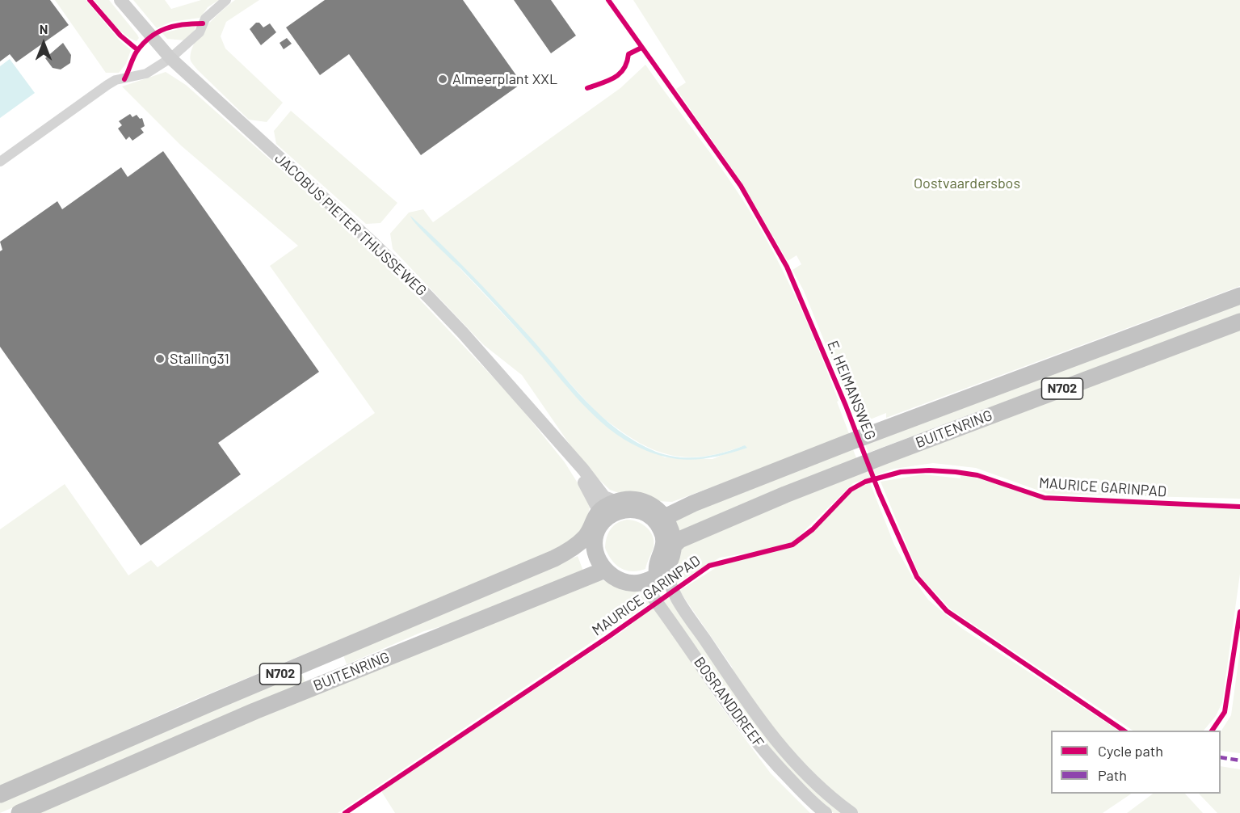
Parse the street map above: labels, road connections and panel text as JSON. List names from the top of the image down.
{
  "streets": {
    "highway": ["N702", "BUITENRING"],
    "street": ["JACOBUS PIETER THIJSSEWEG", "BOSRANDDREEF"],
    "cycle path": ["E. HEIMANSWEG", "MAURICE GARINPAD"]
  },
  "crossings": [
    ["JACOBUS PIETER THIJSSEWEG", "BUITENRING"],
    ["JACOBUS PIETER THIJSSEWEG", "BOSRANDDREEF"],
    ["BUITENRING", "BOSRANDDREEF"]
  ],
  "parks": ["Oostvaardersbos"],
  "places": ["Almeerplant XXL", "Stalling31"],
  "legend": ["Cycle path", "Path"],
  "north": "top"
}
